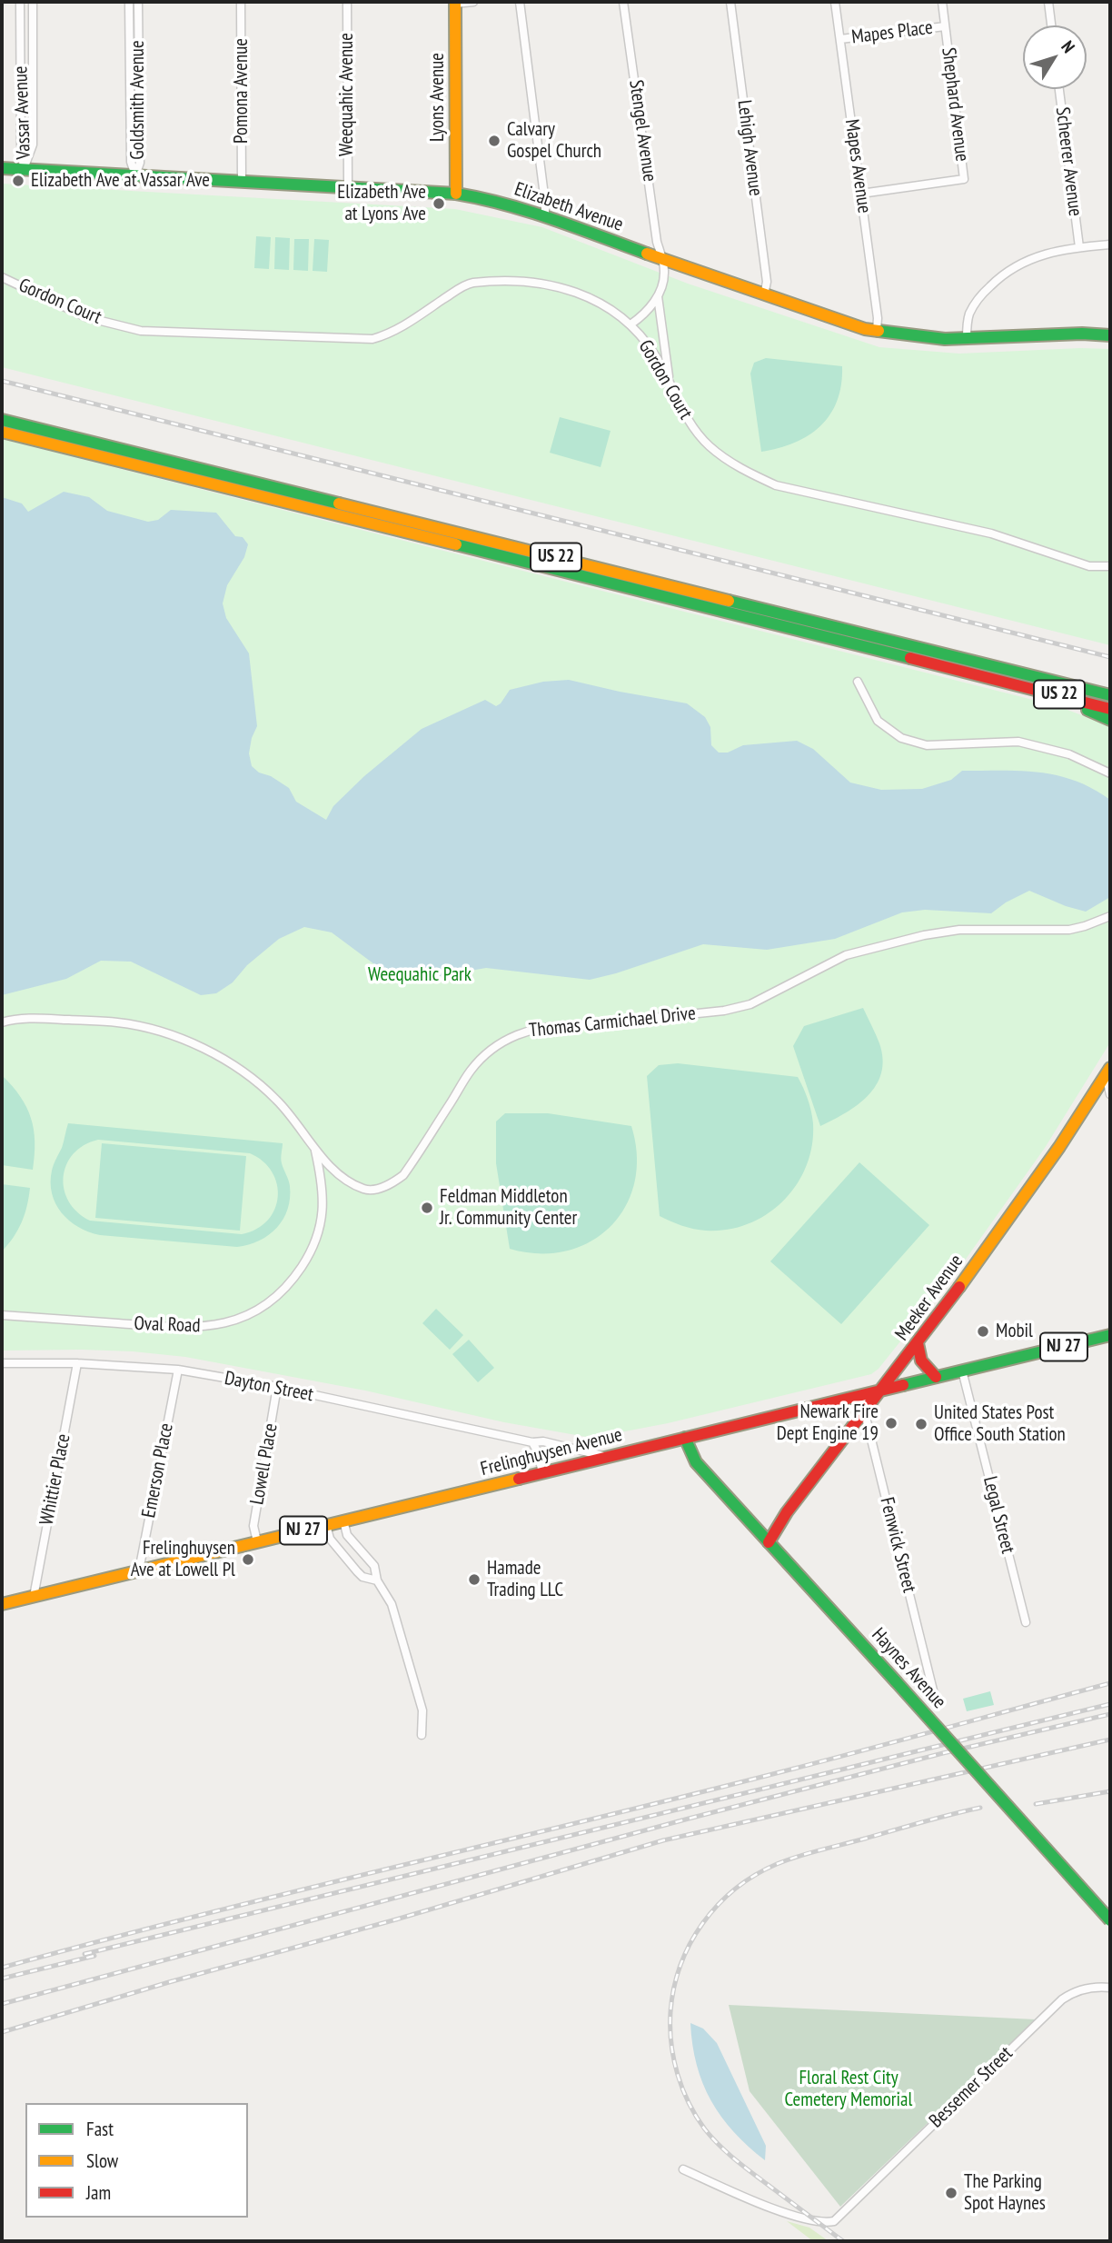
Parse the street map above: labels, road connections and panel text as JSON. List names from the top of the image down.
{
  "streets": {
    "main road": [
      "Lyons Avenue",
      "Elizabeth Avenue",
      "US 22",
      "Meeker Avenue",
      "NJ 27",
      "Frelinghuysen Avenue",
      "Haynes Avenue"
    ],
    "street": [
      "Mapes Place",
      "Pomona Avenue",
      "Weequahic Avenue",
      "Goldsmith Avenue",
      "Shephard Avenue",
      "Vassar Avenue",
      "Stengel Avenue",
      "Lehigh Avenue",
      "Scheerer Avenue",
      "Mapes Avenue",
      "Gordon Court",
      "Thomas Carmichael Drive",
      "Oval Road",
      "Dayton Street",
      "Lowell Place",
      "Emerson Place",
      "Whittier Place",
      "Legal Street",
      "Fenwick Street",
      "Bessemer Street"
    ]
  },
  "crossings": [
    ["Mapes Place", "Shephard Avenue"],
    ["Mapes Place", "Mapes Avenue"],
    ["Pomona Avenue", "Elizabeth Avenue"],
    ["Weequahic Avenue", "Elizabeth Avenue"],
    ["Lyons Avenue", "Elizabeth Avenue"],
    ["Goldsmith Avenue", "Elizabeth Avenue"],
    ["Shephard Avenue", "Mapes Avenue"],
    ["Vassar Avenue", "Elizabeth Avenue"],
    ["Stengel Avenue", "Elizabeth Avenue"],
    ["Lehigh Avenue", "Elizabeth Avenue"],
    ["Mapes Avenue", "Elizabeth Avenue"],
    ["Thomas Carmichael Drive", "Oval Road"],
    ["Meeker Avenue", "Frelinghuysen Avenue"],
    ["Meeker Avenue", "Fenwick Street"],
    ["Meeker Avenue", "Haynes Avenue"],
    ["Dayton Street", "Frelinghuysen Avenue"],
    ["Dayton Street", "Lowell Place"],
    ["Dayton Street", "Emerson Place"],
    ["Dayton Street", "Whittier Place"],
    ["Frelinghuysen Avenue", "Lowell Place"],
    ["Frelinghuysen Avenue", "Emerson Place"],
    ["Frelinghuysen Avenue", "Whittier Place"],
    ["Frelinghuysen Avenue", "Legal Street"],
    ["Frelinghuysen Avenue", "Fenwick Street"],
    ["Frelinghuysen Avenue", "Haynes Avenue"]
  ],
  "parks": ["Weequahic Park", "Floral Rest City Cemetery Memorial"],
  "places": [
    "Calvary Gospel Church",
    "Elizabeth Ave at Vassar Ave",
    "Elizabeth Ave at Lyons Ave",
    "Feldman Middleton Jr. Community Center",
    "Mobil",
    "Newark Fire Dept Engine 19",
    "United States Post Office South Station",
    "Frelinghuysen Ave at Lowell Pl",
    "Hamade Trading LLC",
    "The Parking Spot Haynes"
  ],
  "legend": ["Fast", "Slow", "Jam"],
  "north": "top right"
}
